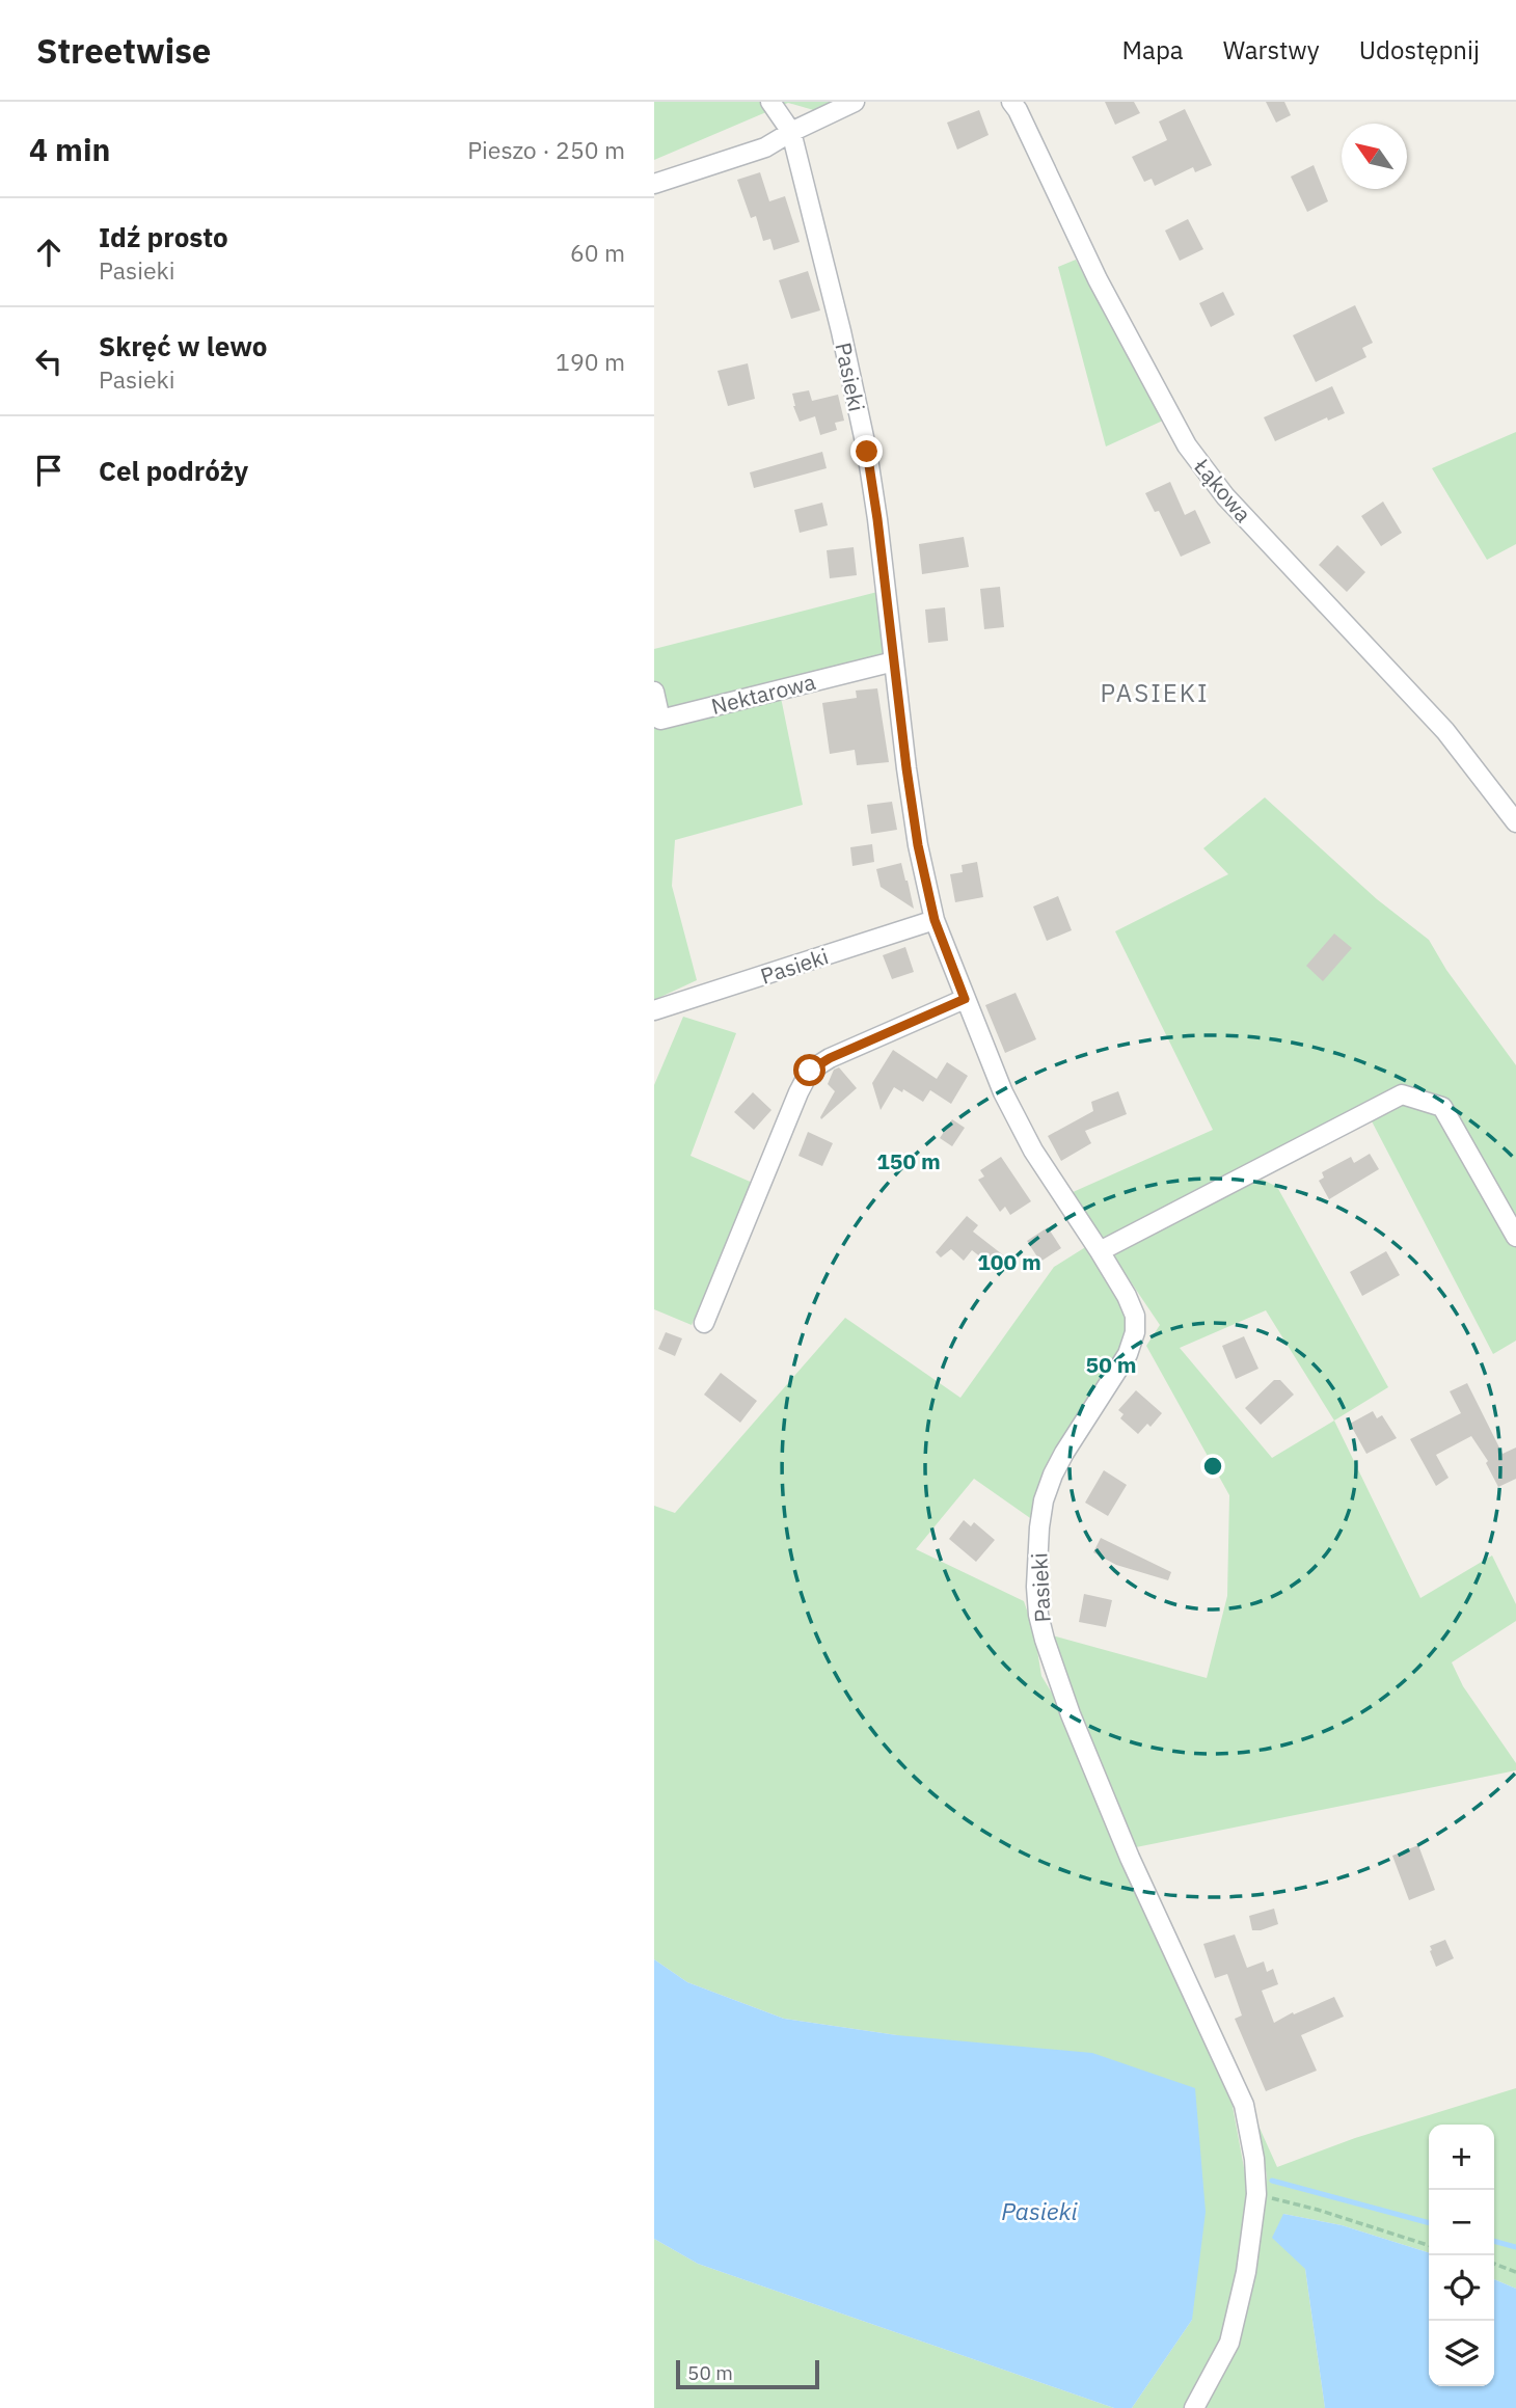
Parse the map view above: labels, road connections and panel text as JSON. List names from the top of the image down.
{
  "streets": {
    "street": ["Pasieki", "Łąkowa", "Nektarowa"]
  },
  "crossings": [
    ["Pasieki", "Nektarowa"]
  ],
  "districts": ["PASIEKI"],
  "water": ["Pasieki"],
  "scale_bar": "50 m",
  "north": "top left",
  "page": {
    "header": "Streetwise",
    "nav": ["Mapa", "Warstwy", "Udostępnij"],
    "heading": ["4 min", "Pieszo · 250 m"],
    "list": [
      ["Idź prosto", "Pasieki", "60 m"],
      ["Skręć w lewo", "Pasieki", "190 m"],
      "Cel podróży"
    ],
    "map_buttons": ["+", "−"],
    "scale": "50 m"
  },
  "rings": ["150 m", "100 m", "50 m"]
}
